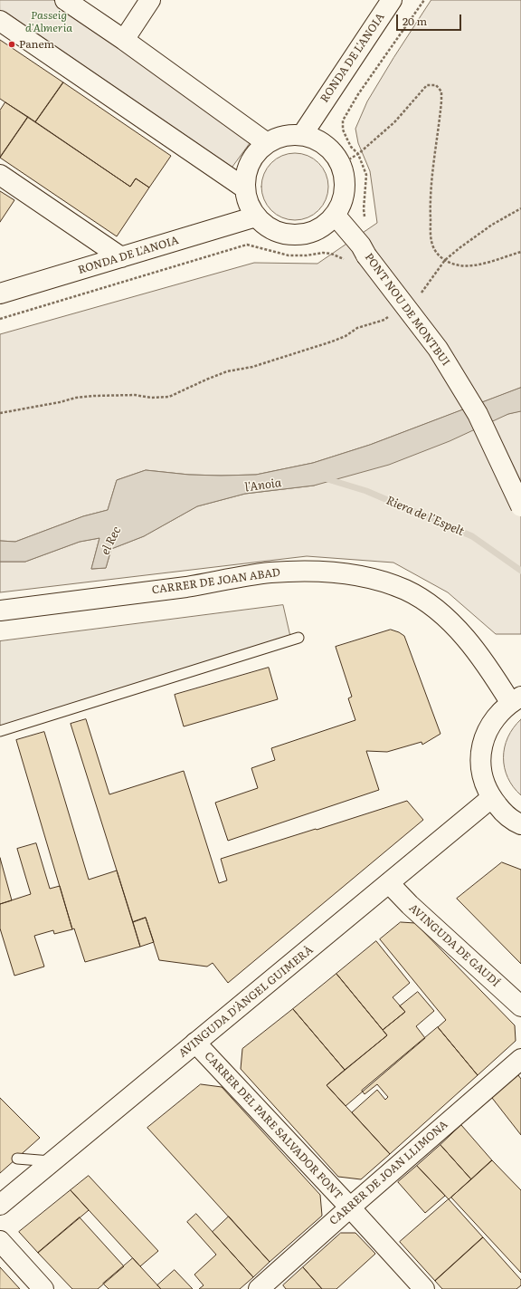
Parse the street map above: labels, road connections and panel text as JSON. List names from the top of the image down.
{
  "streets": {
    "street": [
      "RONDA DE L'ANOIA",
      "PONT NOU DE MONTBUI",
      "CARRER DE JOAN ABAD",
      "AVINGUDA DE GAUDÍ",
      "AVINGUDA D'ÀNGEL GUIMERÀ",
      "CARRER DEL PARE SALVADOR FONT",
      "CARRER DE JOAN LLIMONA"
    ]
  },
  "crossings": [
    ["RONDA DE L'ANOIA", "PONT NOU DE MONTBUI"],
    ["AVINGUDA DE GAUDÍ", "AVINGUDA D'ÀNGEL GUIMERÀ"],
    ["AVINGUDA D'ÀNGEL GUIMERÀ", "CARRER DEL PARE SALVADOR FONT"],
    ["CARRER DEL PARE SALVADOR FONT", "CARRER DE JOAN LLIMONA"]
  ],
  "water": ["l'Anoia", "Riera de l'Espelt", "el Rec"],
  "parks": ["Passeig d'Almeria"],
  "places": ["Panem"],
  "scale_bar": "20 m"
}
